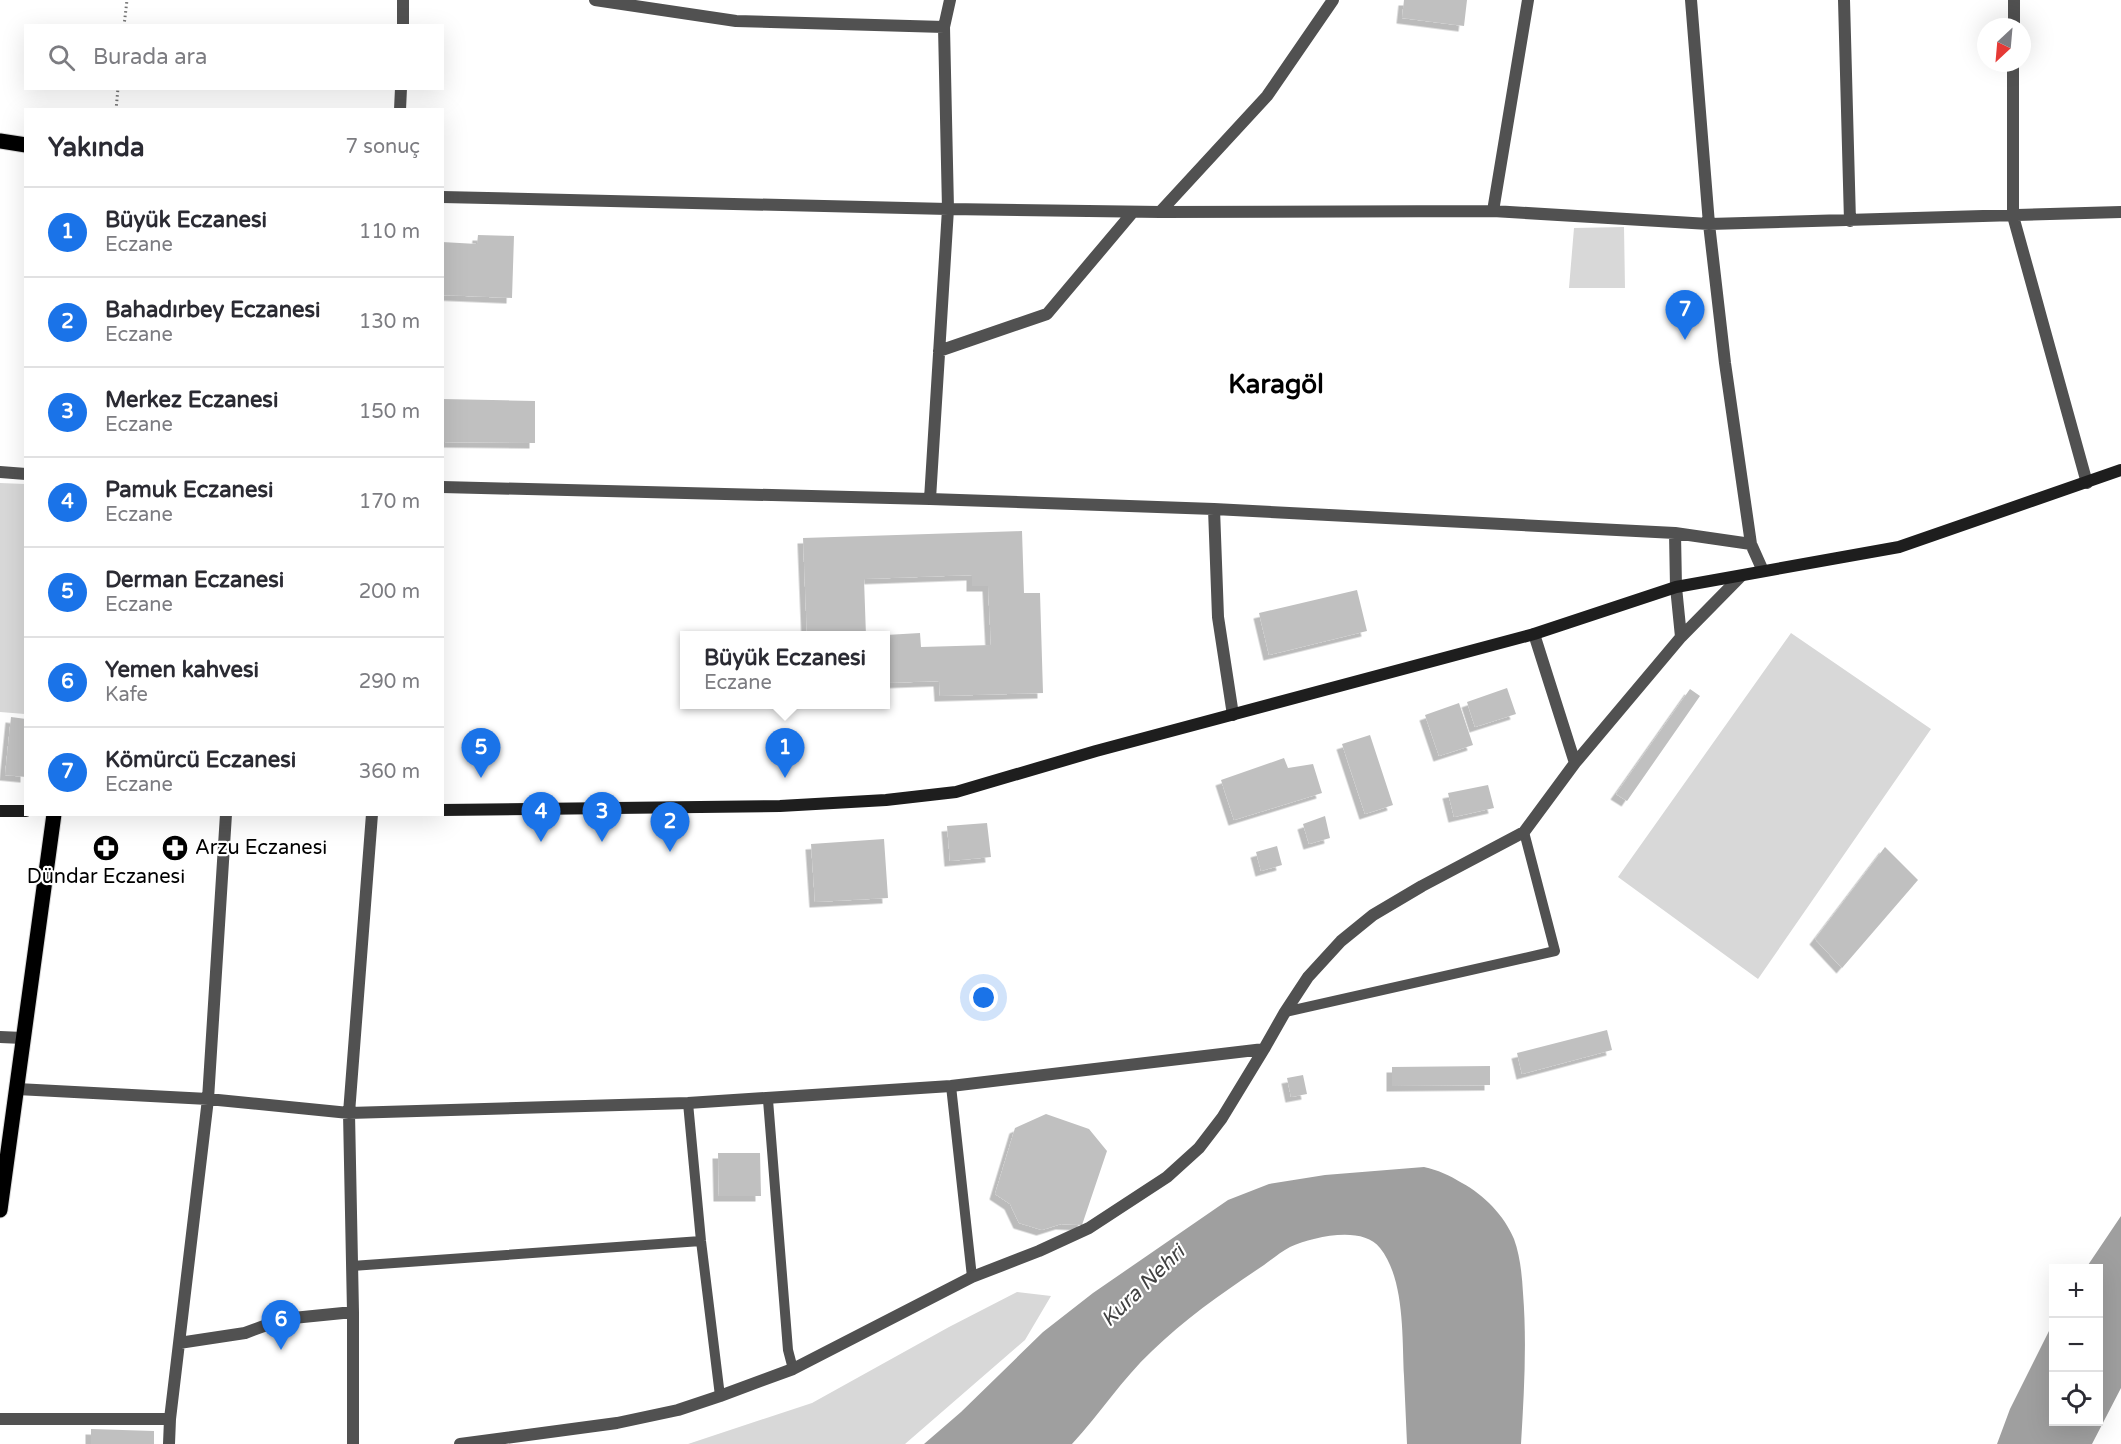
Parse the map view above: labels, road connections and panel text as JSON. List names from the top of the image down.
{
  "districts": ["Karagöl"],
  "water": ["Kura Nehri"],
  "places": {
    "pharmacy": ["Dündar Eczanesi", "Arzu Eczanesi"]
  },
  "north": "bottom left",
  "page": {
    "search": "Burada ara",
    "heading": ["Yakında", "7 sonuç"],
    "list": [
      {
        "mark": "1",
        "name": "Büyük Eczanesi",
        "note": "Eczane",
        "value": "110 m"
      },
      {
        "mark": "2",
        "name": "Bahadırbey Eczanesi",
        "note": "Eczane",
        "value": "130 m"
      },
      {
        "mark": "3",
        "name": "Merkez Eczanesi",
        "note": "Eczane",
        "value": "150 m"
      },
      {
        "mark": "4",
        "name": "Pamuk Eczanesi",
        "note": "Eczane",
        "value": "170 m"
      },
      {
        "mark": "5",
        "name": "Derman Eczanesi",
        "note": "Eczane",
        "value": "200 m"
      },
      {
        "mark": "6",
        "name": "Yemen kahvesi",
        "note": "Kafe",
        "value": "290 m"
      },
      {
        "mark": "7",
        "name": "Kömürcü Eczanesi",
        "note": "Eczane",
        "value": "360 m"
      }
    ],
    "pins": [
      "7",
      "1",
      "5",
      "3",
      "4",
      "2",
      "6"
    ],
    "popup": ["Büyük Eczanesi", "Eczane"],
    "map_buttons": ["+", "−"]
  }
}
